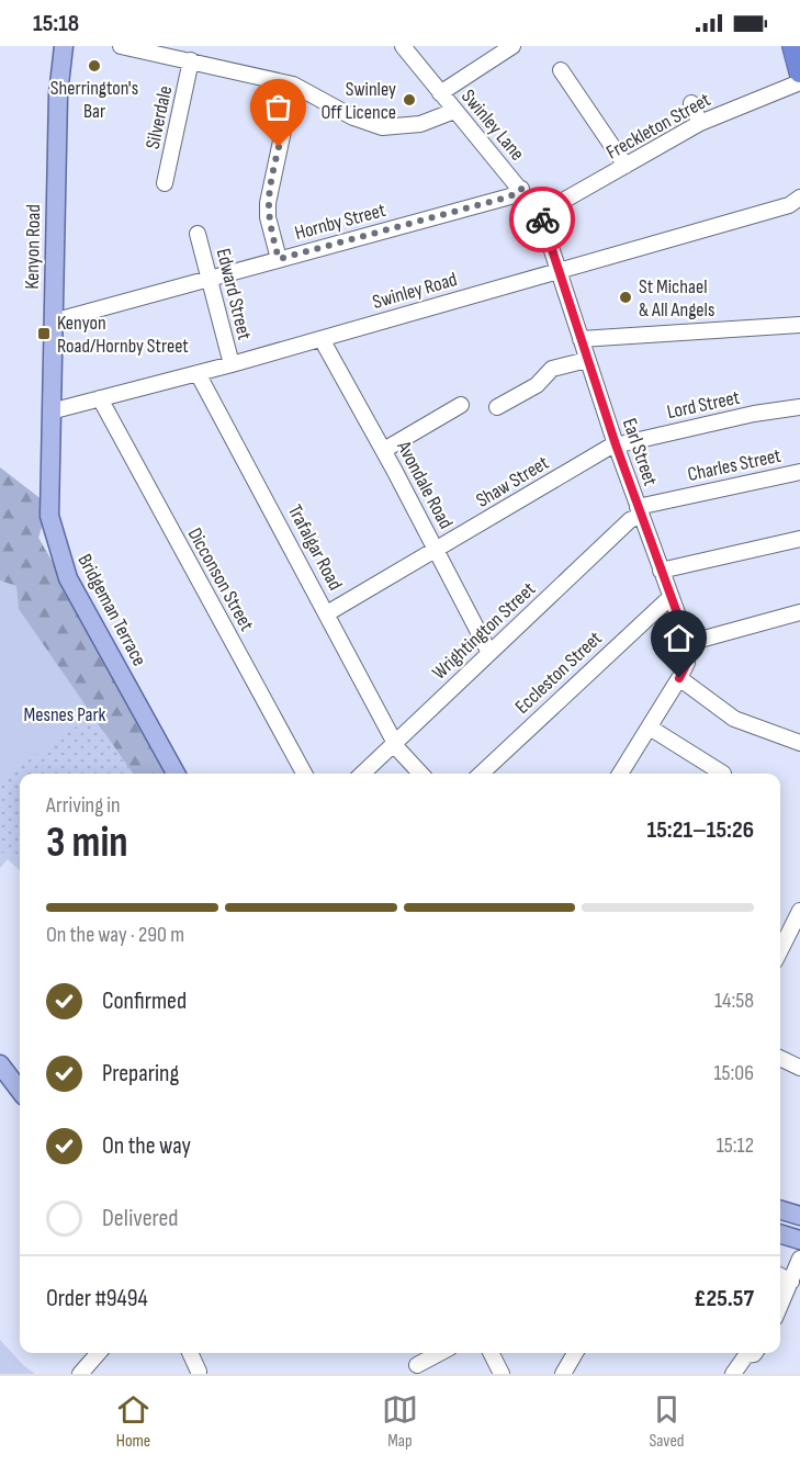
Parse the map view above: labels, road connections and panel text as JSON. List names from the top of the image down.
{
  "streets": {
    "main road": ["Kenyon Road", "Bridgeman Terrace"],
    "street": [
      "Silverdale",
      "Swinley Lane",
      "Freckleton Street",
      "Hornby Street",
      "Swinley Road",
      "Edward Street",
      "Lord Street",
      "Earl Street",
      "Charles Street",
      "Shaw Street",
      "Avondale Road",
      "Trafalgar Road",
      "Dicconson Street",
      "Wrightington Street",
      "Eccleston Street"
    ]
  },
  "crossings": [
    ["Swinley Lane", "Freckleton Street"],
    ["Swinley Lane", "Hornby Street"],
    ["Swinley Lane", "Swinley Road"],
    ["Swinley Lane", "Earl Street"],
    ["Hornby Street", "Kenyon Road"],
    ["Hornby Street", "Edward Street"],
    ["Kenyon Road", "Swinley Road"],
    ["Kenyon Road", "Bridgeman Terrace"],
    ["Swinley Road", "Edward Street"],
    ["Swinley Road", "Earl Street"],
    ["Swinley Road", "Avondale Road"],
    ["Swinley Road", "Trafalgar Road"],
    ["Swinley Road", "Dicconson Street"],
    ["Lord Street", "Earl Street"],
    ["Lord Street", "Shaw Street"],
    ["Earl Street", "Charles Street"],
    ["Earl Street", "Shaw Street"],
    ["Earl Street", "Wrightington Street"],
    ["Earl Street", "Eccleston Street"],
    ["Charles Street", "Wrightington Street"],
    ["Shaw Street", "Avondale Road"],
    ["Shaw Street", "Trafalgar Road"],
    ["Avondale Road", "Wrightington Street"],
    ["Trafalgar Road", "Wrightington Street"]
  ],
  "parks": ["Mesnes Park"],
  "places": {
    "other": ["Sherrington's Bar", "Swinley Off Licence", "St Michael & All Angels"],
    "transit": ["Kenyon Road/Hornby Street"]
  },
  "page": {
    "status": "15:18",
    "heading": ["3 min", "Arriving in", "15:21–15:26"],
    "panel": ["Order #9494", "£25.57"],
    "bar": "On the way · 290 m",
    "list": [
      ["Confirmed", "14:58"],
      ["Preparing", "15:06"],
      ["On the way", "15:12"],
      "Delivered"
    ],
    "tabs": ["Home", "Map", "Saved"]
  }
}
